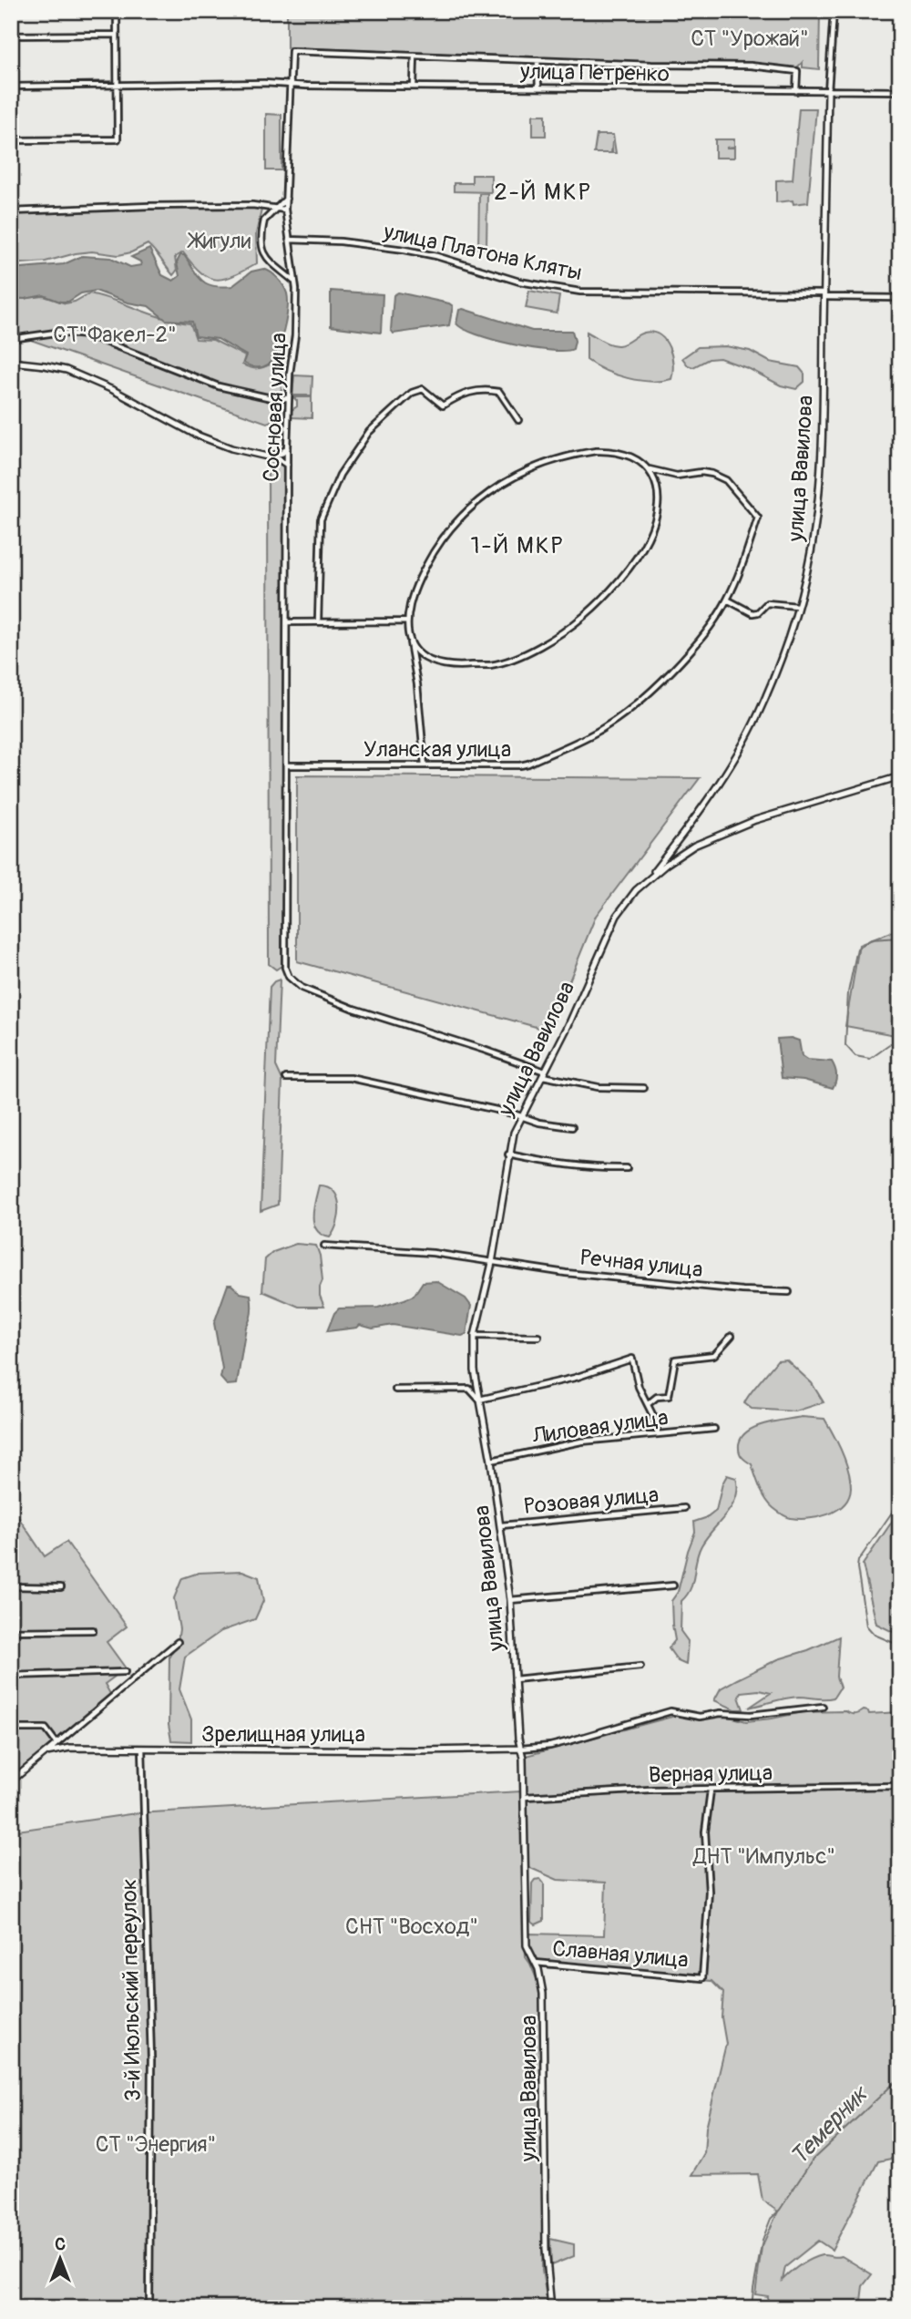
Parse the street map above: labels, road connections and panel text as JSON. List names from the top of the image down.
{
  "streets": {
    "street": [
      "улица Петренко",
      "улица Платона Кляты",
      "Сосновая улица",
      "улица Вавилова",
      "Уланская улица",
      "Речная улица",
      "Лиловая улица",
      "Розовая улица",
      "Зрелищная улица",
      "Верная улица",
      "Славная улица",
      "3-й Июльский переулок"
    ]
  },
  "crossings": [
    ["улица Петренко", "Сосновая улица"],
    ["улица Петренко", "улица Вавилова"],
    ["улица Платона Кляты", "Сосновая улица"],
    ["улица Платона Кляты", "улица Вавилова"],
    ["Сосновая улица", "улица Вавилова"],
    ["Сосновая улица", "Уланская улица"],
    ["улица Вавилова", "Речная улица"],
    ["улица Вавилова", "Лиловая улица"],
    ["улица Вавилова", "Розовая улица"],
    ["улица Вавилова", "Зрелищная улица"],
    ["улица Вавилова", "Верная улица"],
    ["улица Вавилова", "Славная улица"],
    ["Зрелищная улица", "3-й Июльский переулок"],
    ["Верная улица", "Славная улица"]
  ],
  "districts": ["2-Й МКР", "1-Й МКР"],
  "water": ["Темерник"],
  "parks": [
    "СТ \"Урожай\"",
    "Жигули",
    "СТ\"Факел-2\"",
    "ДНТ \"Импульс\"",
    "СНТ \"Восход\"",
    "СТ \"Энергия\""
  ],
  "north": "top"
}
